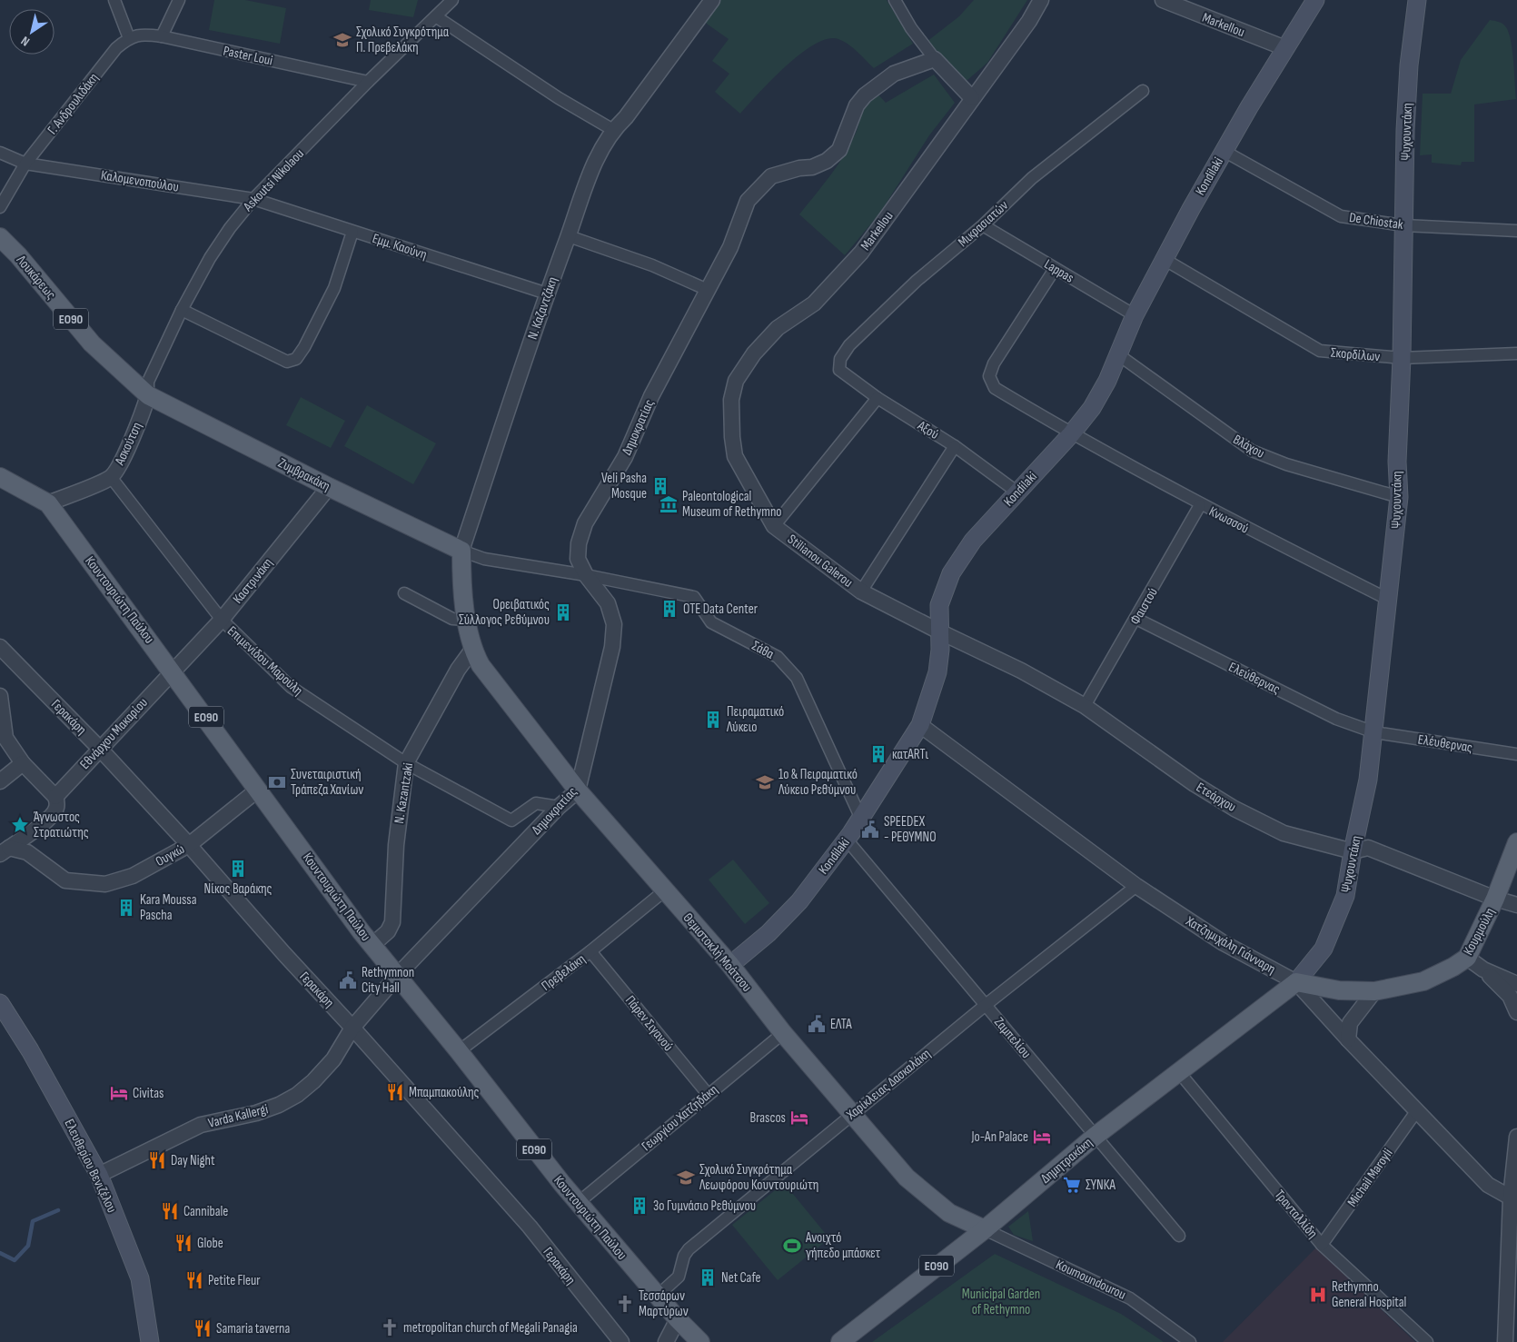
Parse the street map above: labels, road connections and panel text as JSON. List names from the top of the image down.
{
  "streets": {
    "main road": [
      "Ψυχουντάκη",
      "Kondilaki",
      "Λουκάρεως",
      "Ν. Καζαντζάκη",
      "ΕΟ90",
      "Ζυμβρακάκη",
      "Κουντουριώτη Παύλου",
      "Κουρμούλη",
      "Θεμιστοκλή Μοάτσου",
      "Δημητρακάκη",
      "Ελευθερίου Βενιζέλου"
    ],
    "street": [
      "Markellou",
      "Paster Loui",
      "Γ. Ανδρουλιδάκη",
      "Askoutsi Nikolaou",
      "Καλομενοπούλου",
      "De Chiostak",
      "Μικρασιατών",
      "Εμμ. Καούνη",
      "Lappas",
      "Σκορδίλων",
      "Δημοκρατίας",
      "Αξού",
      "Ασκούτση",
      "Βλάχου",
      "Κνωσσού",
      "Stilianou Galerou",
      "Καστρινάκη",
      "Φαιστού",
      "Σάθα",
      "Επιμενίδου Μαρούλη",
      "Ελεύθερνας",
      "Γερακάρη",
      "Εθνάρχου Μακαρίου",
      "Ελέυθερνας",
      "N. Kazantzaki",
      "Ετεάρχου",
      "Ουγκώ",
      "Χατζημιχάλη Γιάνναρη",
      "Πρεβελάκη",
      "Πάρεν Σιγανού",
      "Ζαμπελίου",
      "Χαρίκλειας Δασκαλάκη",
      "Varda Kallergi",
      "Γεωργίου Χατζηδάκη",
      "Michail Maroyli",
      "Τρανταλλίδη",
      "Koumoundourou"
    ]
  },
  "crossings": [
    ["Markellou", "Kondilaki"],
    ["Markellou", "Stilianou Galerou"],
    ["Paster Loui", "Γ. Ανδρουλιδάκη"],
    ["Paster Loui", "Askoutsi Nikolaou"],
    ["Γ. Ανδρουλιδάκη", "Καλομενοπούλου"],
    ["Ψυχουντάκη", "De Chiostak"],
    ["Ψυχουντάκη", "Σκορδίλων"],
    ["Ψυχουντάκη", "Βλάχου"],
    ["Ψυχουντάκη", "Κνωσσού"],
    ["Ψυχουντάκη", "Ελεύθερνας"],
    ["Ψυχουντάκη", "Ελέυθερνας"],
    ["Ψυχουντάκη", "Ετεάρχου"],
    ["Ψυχουντάκη", "Κουρμούλη"],
    ["Ψυχουντάκη", "Χατζημιχάλη Γιάνναρη"],
    ["Ψυχουντάκη", "Δημητρακάκη"],
    ["Kondilaki", "De Chiostak"],
    ["Kondilaki", "Lappas"],
    ["Kondilaki", "Σκορδίλων"],
    ["Kondilaki", "Αξού"],
    ["Kondilaki", "Βλάχου"],
    ["Kondilaki", "Κνωσσού"],
    ["Kondilaki", "Stilianou Galerou"],
    ["Kondilaki", "Σάθα"],
    ["Kondilaki", "Ετεάρχου"],
    ["Kondilaki", "Χατζημιχάλη Γιάνναρη"],
    ["Kondilaki", "Θεμιστοκλή Μοάτσου"],
    ["Kondilaki", "Ζαμπελίου"],
    ["Askoutsi Nikolaou", "Καλομενοπούλου"],
    ["Askoutsi Nikolaou", "Εμμ. Καούνη"],
    ["Askoutsi Nikolaou", "Λουκάρεως"],
    ["Askoutsi Nikolaou", "Ασκούτση"],
    ["Askoutsi Nikolaou", "Ζυμβρακάκη"],
    ["Καλομενοπούλου", "Εμμ. Καούνη"],
    ["Μικρασιατών", "Lappas"],
    ["Μικρασιατών", "Αξού"],
    ["Εμμ. Καούνη", "Ν. Καζαντζάκη"],
    ["Lappas", "Κνωσσού"],
    ["Λουκάρεως", "Ασκούτση"],
    ["Λουκάρεως", "Ζυμβρακάκη"],
    ["Ν. Καζαντζάκη", "Ζυμβρακάκη"],
    ["Ν. Καζαντζάκη", "Σάθα"],
    ["Ν. Καζαντζάκη", "N. Kazantzaki"],
    ["Ν. Καζαντζάκη", "Θεμιστοκλή Μοάτσου"],
    ["ΕΟ90", "Κουντουριώτη Παύλου"],
    ["Δημοκρατίας", "Κουντουριώτη Παύλου"],
    ["Δημοκρατίας", "Σάθα"],
    ["Δημοκρατίας", "Επιμενίδου Μαρούλη"],
    ["Δημοκρατίας", "Γερακάρη"],
    ["Δημοκρατίας", "Θεμιστοκλή Μοάτσου"],
    ["Δημοκρατίας", "Varda Kallergi"],
    ["Ασκούτση", "Ζυμβρακάκη"],
    ["Ασκούτση", "Κουντουριώτη Παύλου"],
    ["Ασκούτση", "Επιμενίδου Μαρούλη"],
    ["Ζυμβρακάκη", "Καστρινάκη"],
    ["Ζυμβρακάκη", "Σάθα"],
    ["Κνωσσού", "Φαιστού"],
    ["Stilianou Galerou", "Ετεάρχου"],
    ["Καστρινάκη", "Κουντουριώτη Παύλου"],
    ["Καστρινάκη", "Επιμενίδου Μαρούλη"],
    ["Καστρινάκη", "Εθνάρχου Μακαρίου"],
    ["Κουντουριώτη Παύλου", "Εθνάρχου Μακαρίου"],
    ["Κουντουριώτη Παύλου", "N. Kazantzaki"],
    ["Κουντουριώτη Παύλου", "Ουγκώ"],
    ["Κουντουριώτη Παύλου", "Πρεβελάκη"],
    ["Κουντουριώτη Παύλου", "Χαρίκλειας Δασκαλάκη"],
    ["Κουντουριώτη Παύλου", "Γεωργίου Χατζηδάκη"],
    ["Φαιστού", "Ελεύθερνας"],
    ["Φαιστού", "Ετεάρχου"],
    ["Επιμενίδου Μαρούλη", "N. Kazantzaki"],
    ["Ελεύθερνας", "Ελέυθερνας"],
    ["Γερακάρη", "Εθνάρχου Μακαρίου"],
    ["Γερακάρη", "Ουγκώ"],
    ["Γερακάρη", "Varda Kallergi"],
    ["N. Kazantzaki", "Θεμιστοκλή Μοάτσου"],
    ["Ετεάρχου", "Κουρμούλη"],
    ["Κουρμούλη", "Χατζημιχάλη Γιάνναρη"],
    ["Κουρμούλη", "Δημητρακάκη"],
    ["Χατζημιχάλη Γιάνναρη", "Χαρίκλειας Δασκαλάκη"],
    ["Χατζημιχάλη Γιάνναρη", "Δημητρακάκη"],
    ["Χατζημιχάλη Γιάνναρη", "Michail Maroyli"],
    ["Θεμιστοκλή Μοάτσου", "Πρεβελάκη"],
    ["Θεμιστοκλή Μοάτσου", "Χαρίκλειας Δασκαλάκη"],
    ["Θεμιστοκλή Μοάτσου", "Γεωργίου Χατζηδάκη"],
    ["Θεμιστοκλή Μοάτσου", "Δημητρακάκη"],
    ["Θεμιστοκλή Μοάτσου", "Koumoundourou"],
    ["Πρεβελάκη", "Πάρεν Σιγανού"],
    ["Πάρεν Σιγανού", "Γεωργίου Χατζηδάκη"],
    ["Ζαμπελίου", "Χαρίκλειας Δασκαλάκη"],
    ["Ζαμπελίου", "Δημητρακάκη"],
    ["Varda Kallergi", "Ελευθερίου Βενιζέλου"],
    ["Δημητρακάκη", "Τρανταλλίδη"],
    ["Δημητρακάκη", "Koumoundourou"],
    ["Michail Maroyli", "Τρανταλλίδη"]
  ],
  "parks": ["Municipal Garden of Rethymno"],
  "places": {
    "school or university": ["Σχολικό Συγκρότημα Π. Πρεβελάκη", "1ο & Πειραματικό Λύκειο Ρεθύμνου", "Σχολικό Συγκρότημα Λεωφόρου Κουντουριώτη"],
    "building": [
      "Veli Pasha Mosque",
      "OTE Data Center",
      "Ορειβατικός Σύλλογος Ρεθύμνου",
      "Πειραματικό Λύκειο",
      "κατARTι",
      "Νίκος Βαράκης",
      "Kara Moussa Pascha",
      "3o Γυμνάσιο Ρεθύμνου",
      "Net Cafe"
    ],
    "museum": ["Paleontological Museum of Rethymno"],
    "bank": ["Συνεταιριστική Τράπεζα Χανίων"],
    "place": ["Άγνωστος Στρατιώτης"],
    "public building": ["SPEEDEX - ΡΕΘΥΜΝΟ", "Rethymnon City Hall", "ΕΛΤΑ"],
    "restaurant": [
      "Μπαμπακούλης",
      "Day Night",
      "Cannibale",
      "Globe",
      "Petite Fleur",
      "Samaria taverna"
    ],
    "hotel": ["Civitas", "Brascos", "Jo-An Palace"],
    "supermarket": ["ΣΥΝΚΑ"],
    "sports": ["Ανοιχτό γήπεδο μπάσκετ"],
    "hospital": ["Rethymno General Hospital"],
    "church": ["Τεσσάρων Μαρτύρων", "metropolitan church of Megali Panagia"]
  },
  "north": "bottom left"
}
